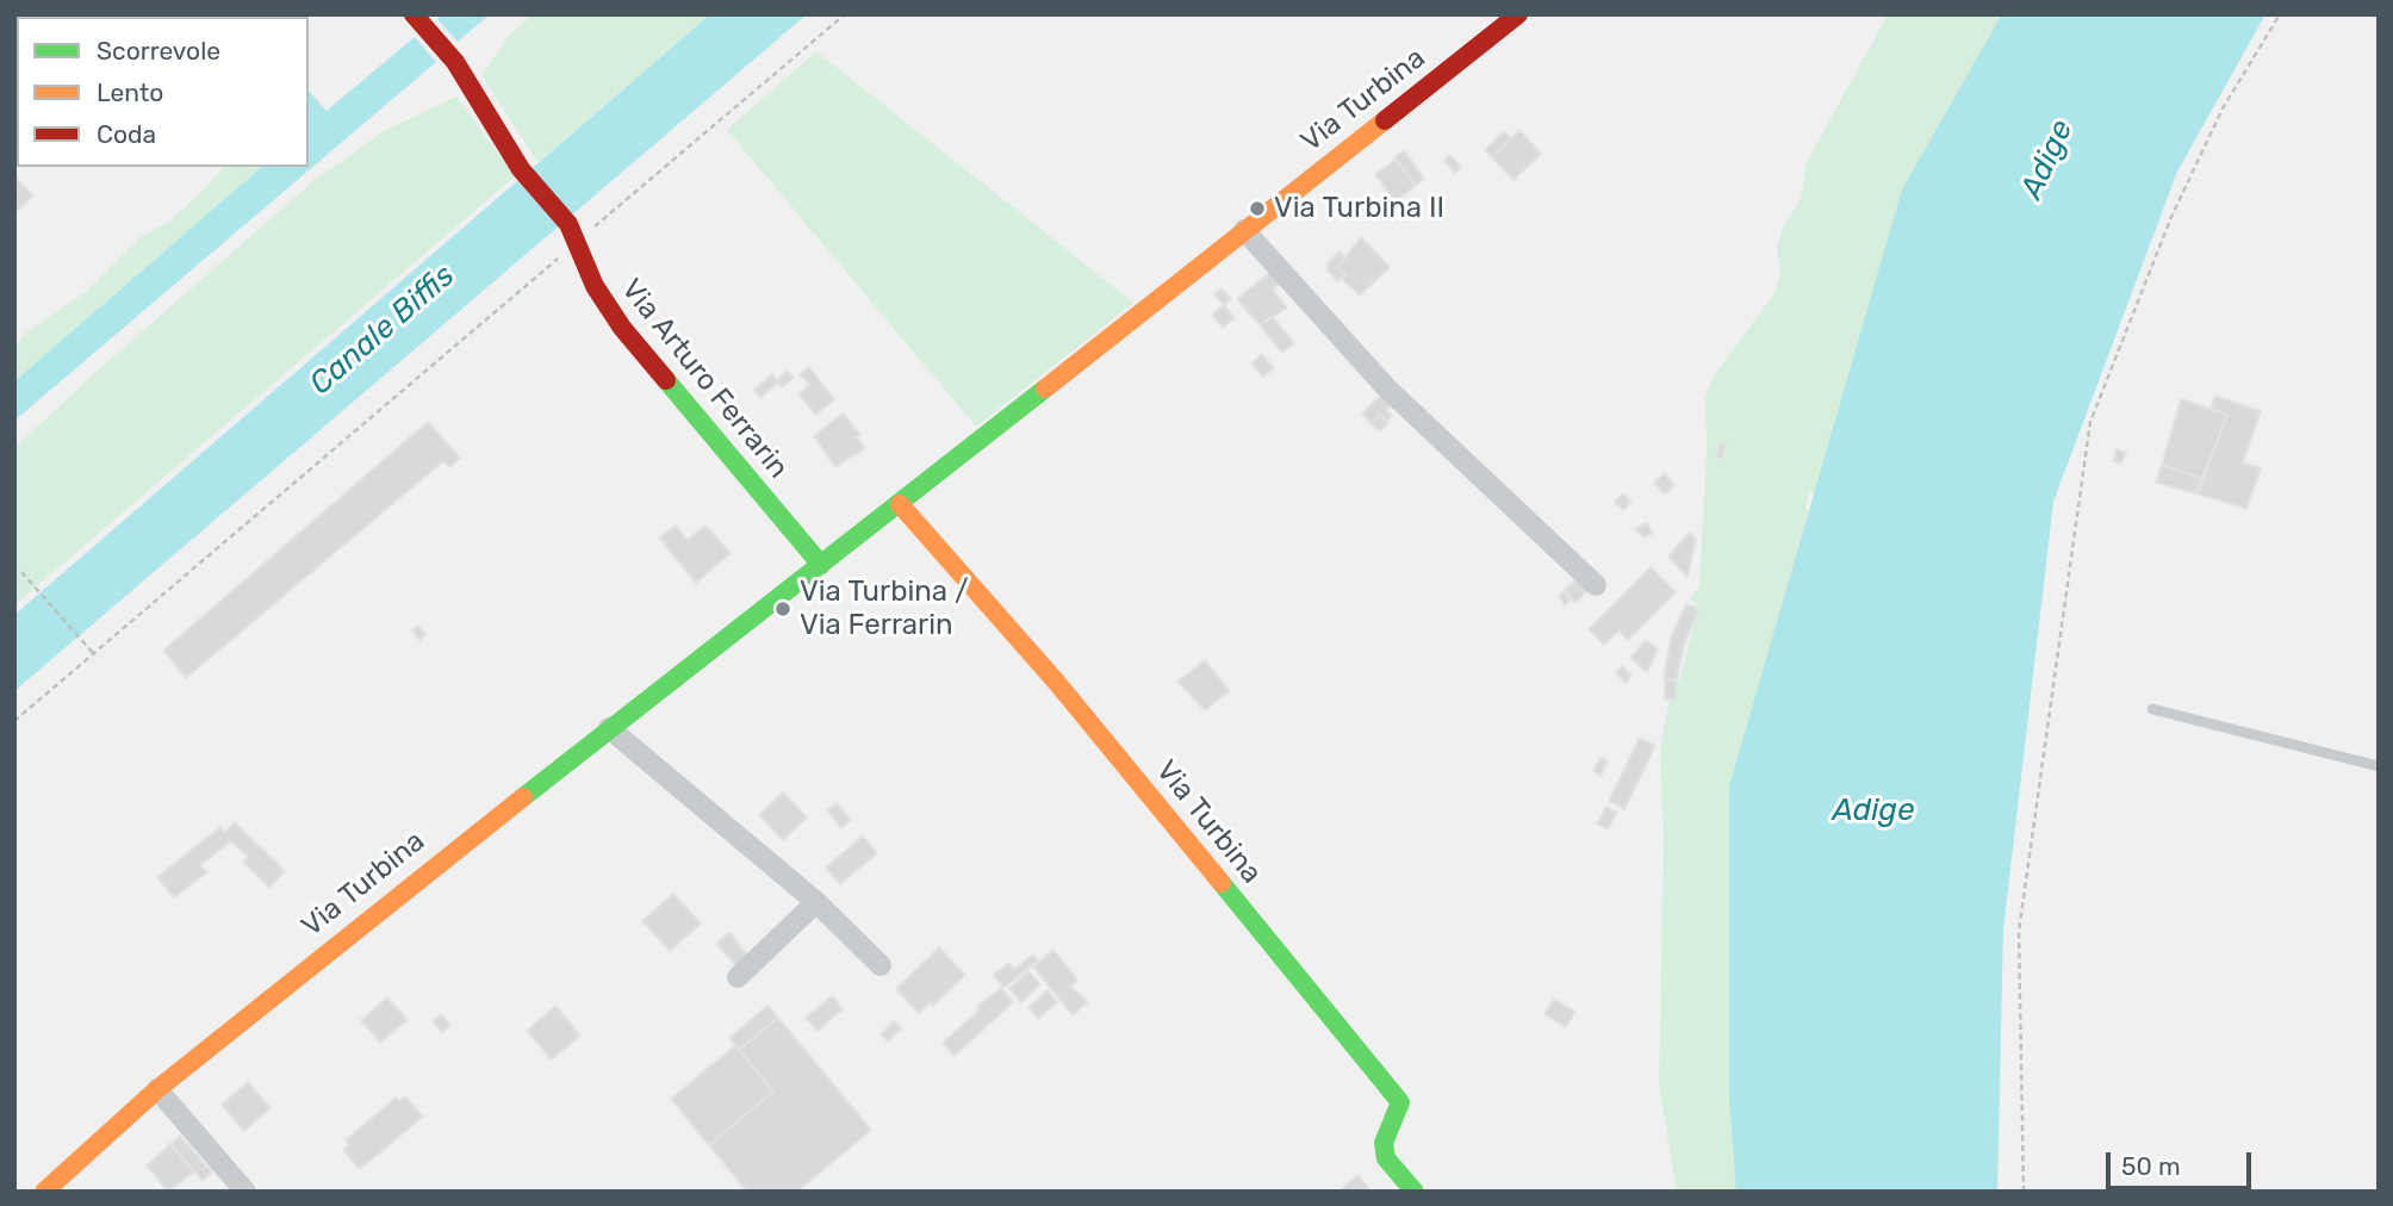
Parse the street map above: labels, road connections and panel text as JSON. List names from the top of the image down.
{
  "streets": {
    "street": ["Via Turbina", "Via Arturo Ferrarin"]
  },
  "crossings": [
    ["Via Turbina", "Via Arturo Ferrarin"]
  ],
  "water": ["Adige", "Canale Biffis"],
  "places": ["Via Turbina II", "Via Turbina / Via Ferrarin"],
  "legend": ["Scorrevole", "Lento", "Coda"],
  "scale_bar": "50 m"
}
